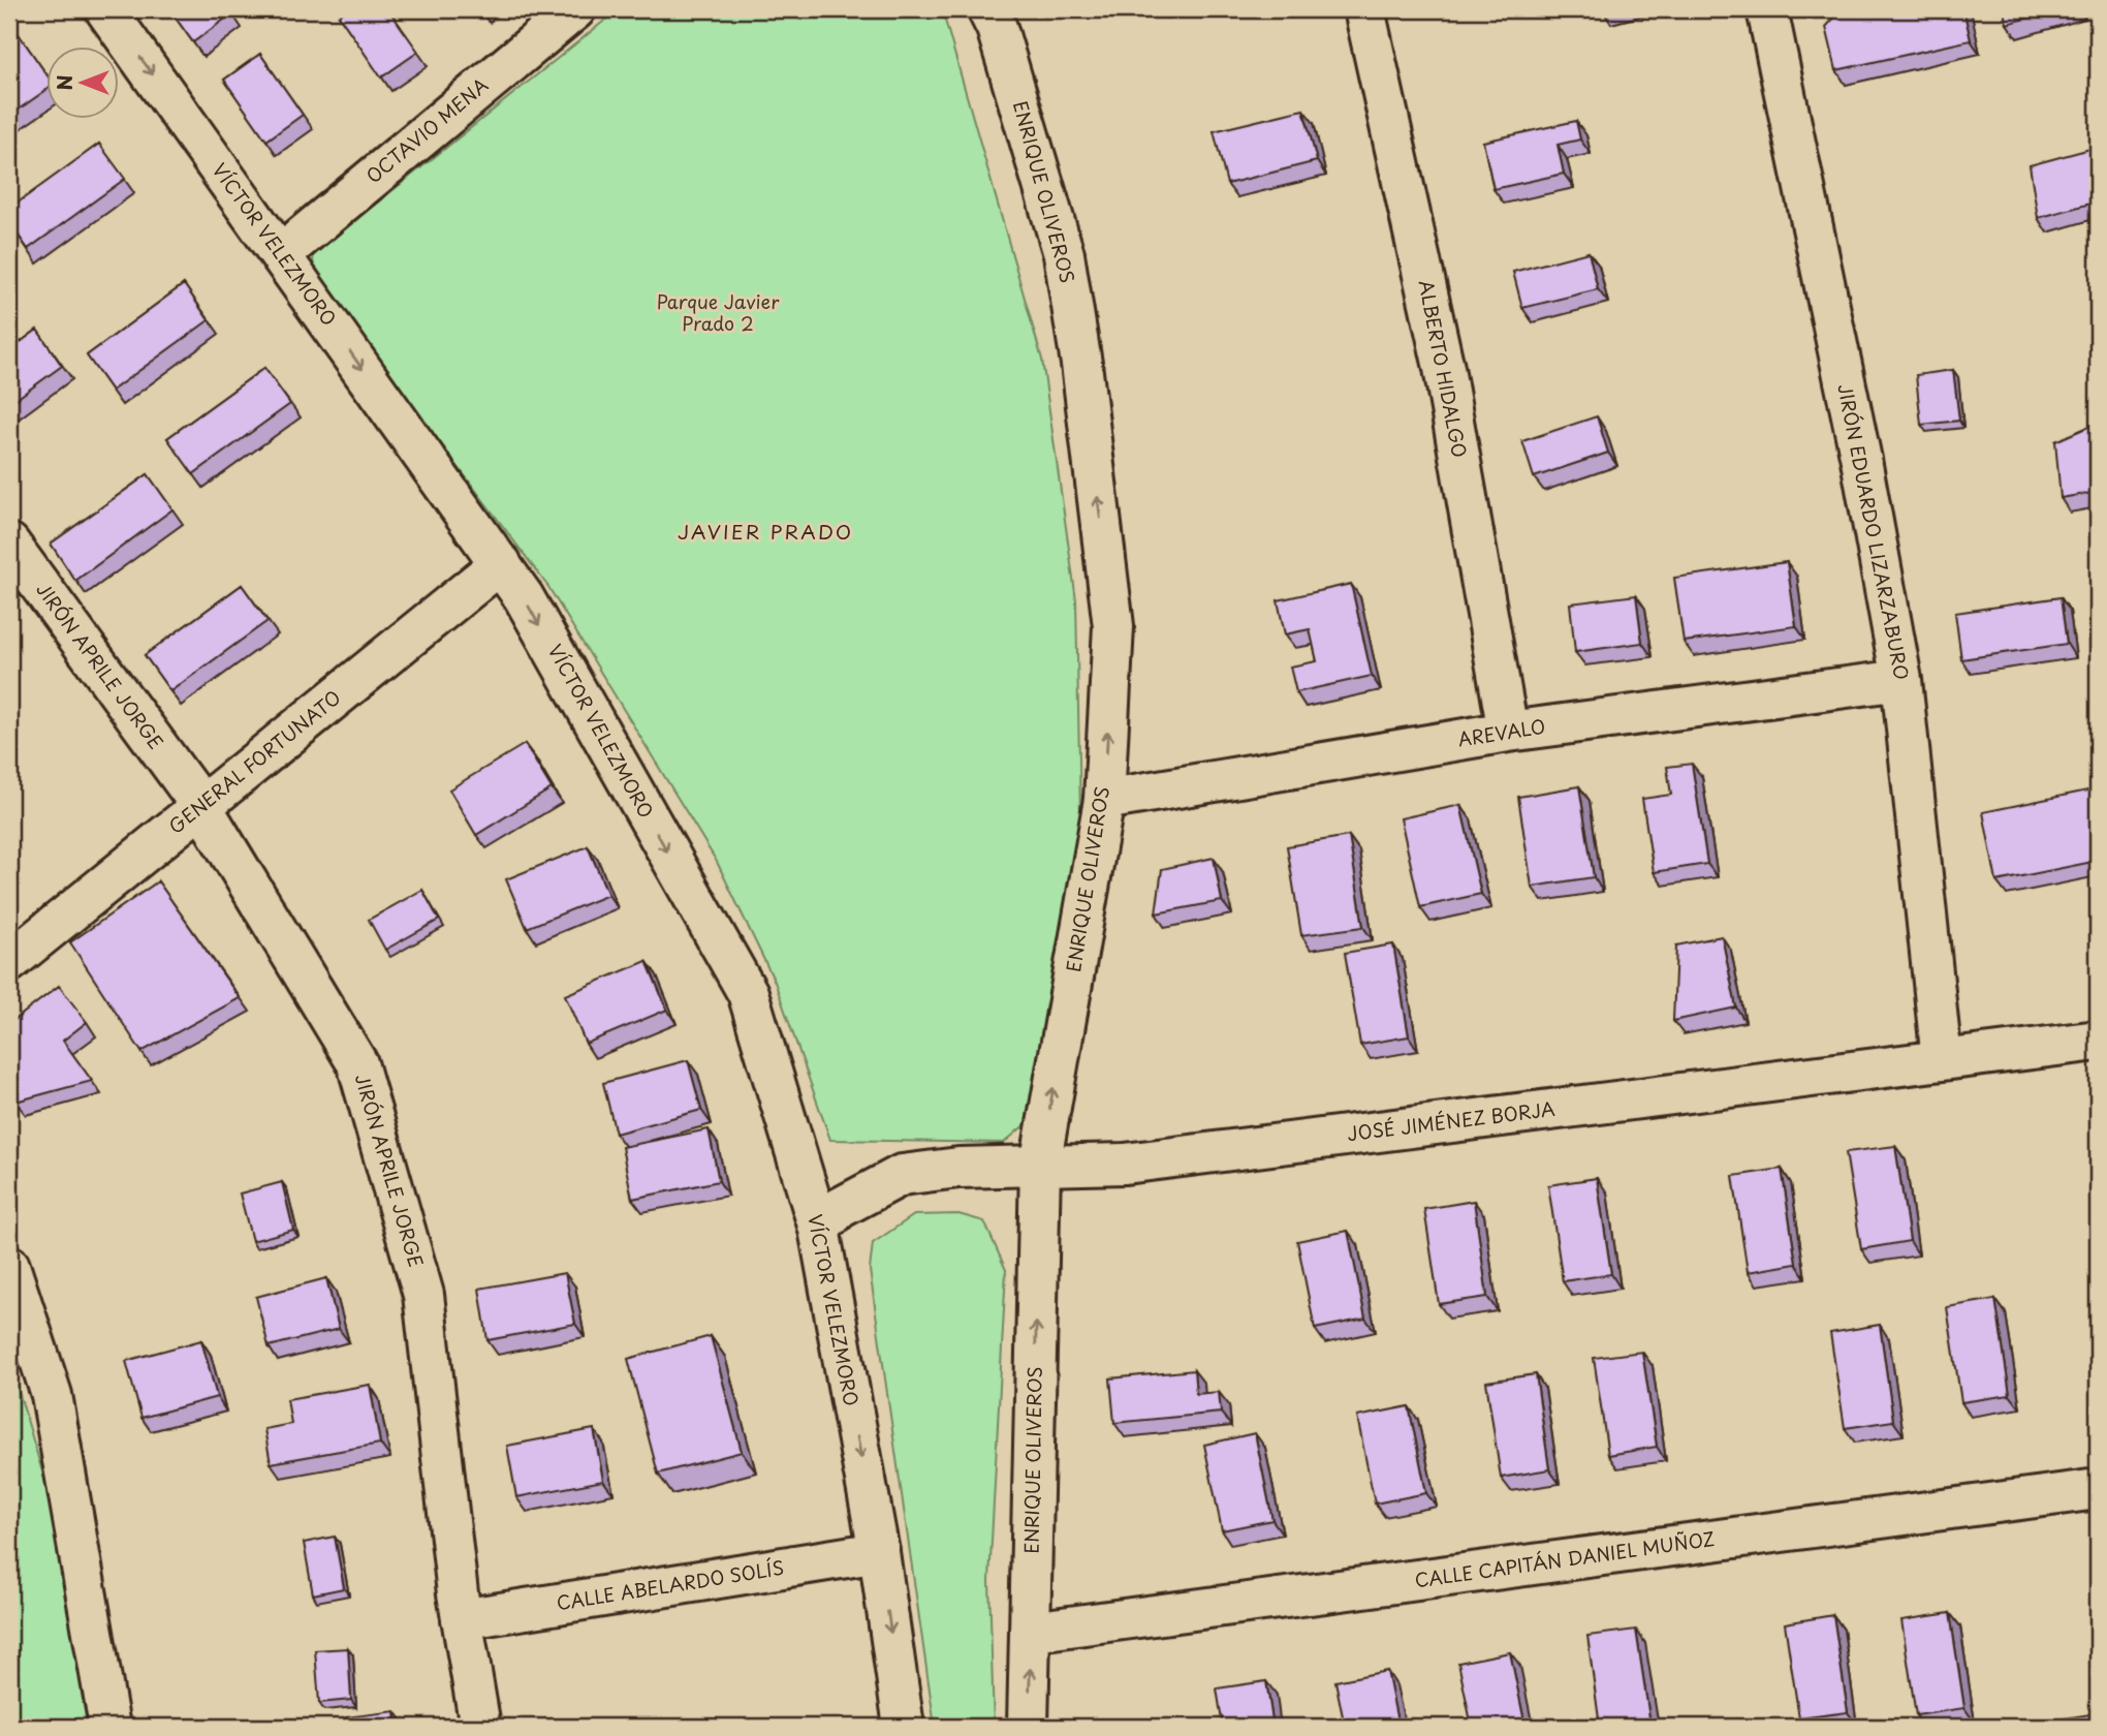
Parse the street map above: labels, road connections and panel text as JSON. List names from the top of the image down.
{
  "streets": {
    "street": [
      "OCTAVIO MENA",
      "ENRIQUE OLIVEROS",
      "VÍCTOR VELEZMORO",
      "ALBERTO HIDALGO",
      "JIRÓN EDUARDO LIZARZABURO",
      "JIRÓN APRILE JORGE",
      "AREVALO",
      "GENERAL FORTUNATO",
      "JOSÉ JIMÉNEZ BORJA",
      "CALLE CAPITÁN DANIEL MUÑOZ",
      "CALLE ABELARDO SOLÍS"
    ]
  },
  "crossings": [
    ["OCTAVIO MENA", "VÍCTOR VELEZMORO"],
    ["ENRIQUE OLIVEROS", "AREVALO"],
    ["ENRIQUE OLIVEROS", "JOSÉ JIMÉNEZ BORJA"],
    ["ENRIQUE OLIVEROS", "CALLE CAPITÁN DANIEL MUÑOZ"],
    ["VÍCTOR VELEZMORO", "GENERAL FORTUNATO"],
    ["VÍCTOR VELEZMORO", "JOSÉ JIMÉNEZ BORJA"],
    ["VÍCTOR VELEZMORO", "CALLE ABELARDO SOLÍS"],
    ["ALBERTO HIDALGO", "AREVALO"],
    ["JIRÓN EDUARDO LIZARZABURO", "AREVALO"],
    ["JIRÓN EDUARDO LIZARZABURO", "JOSÉ JIMÉNEZ BORJA"],
    ["JIRÓN APRILE JORGE", "GENERAL FORTUNATO"],
    ["JIRÓN APRILE JORGE", "CALLE ABELARDO SOLÍS"]
  ],
  "one_way": ["ENRIQUE OLIVEROS", "VÍCTOR VELEZMORO"],
  "districts": ["JAVIER PRADO"],
  "parks": ["Parque Javier Prado 2"],
  "north": "left"
}
